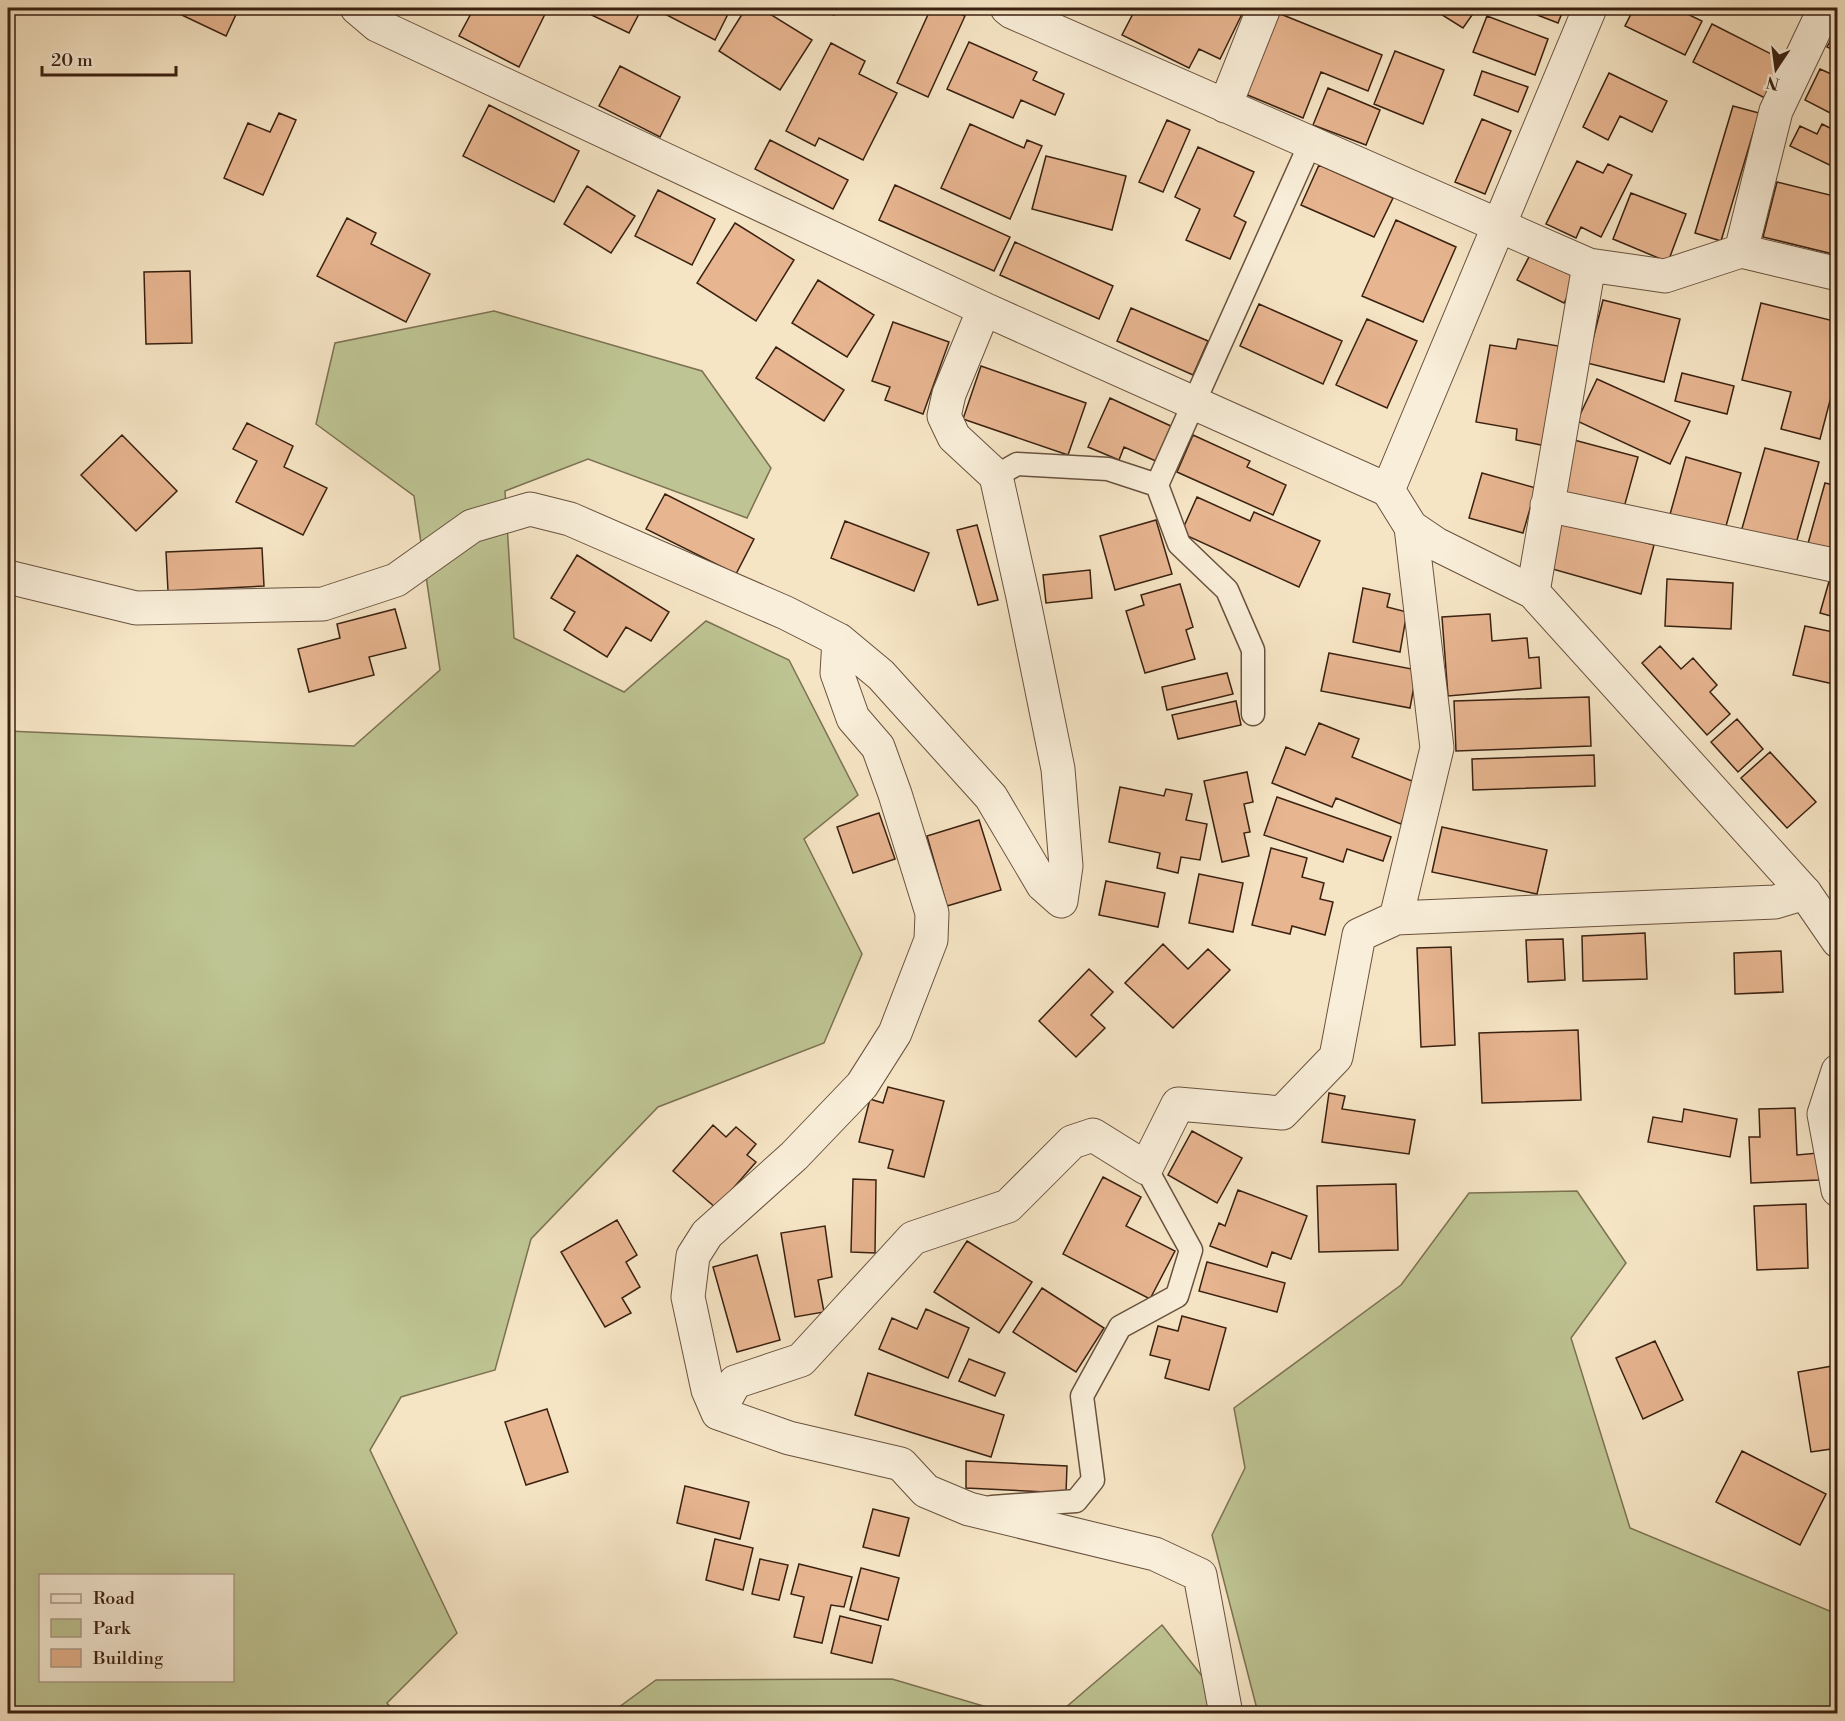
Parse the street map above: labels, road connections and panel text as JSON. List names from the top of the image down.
{
  "legend": ["Road", "Park", "Building"],
  "scale_bar": "20 m",
  "north": "bottom"
}
